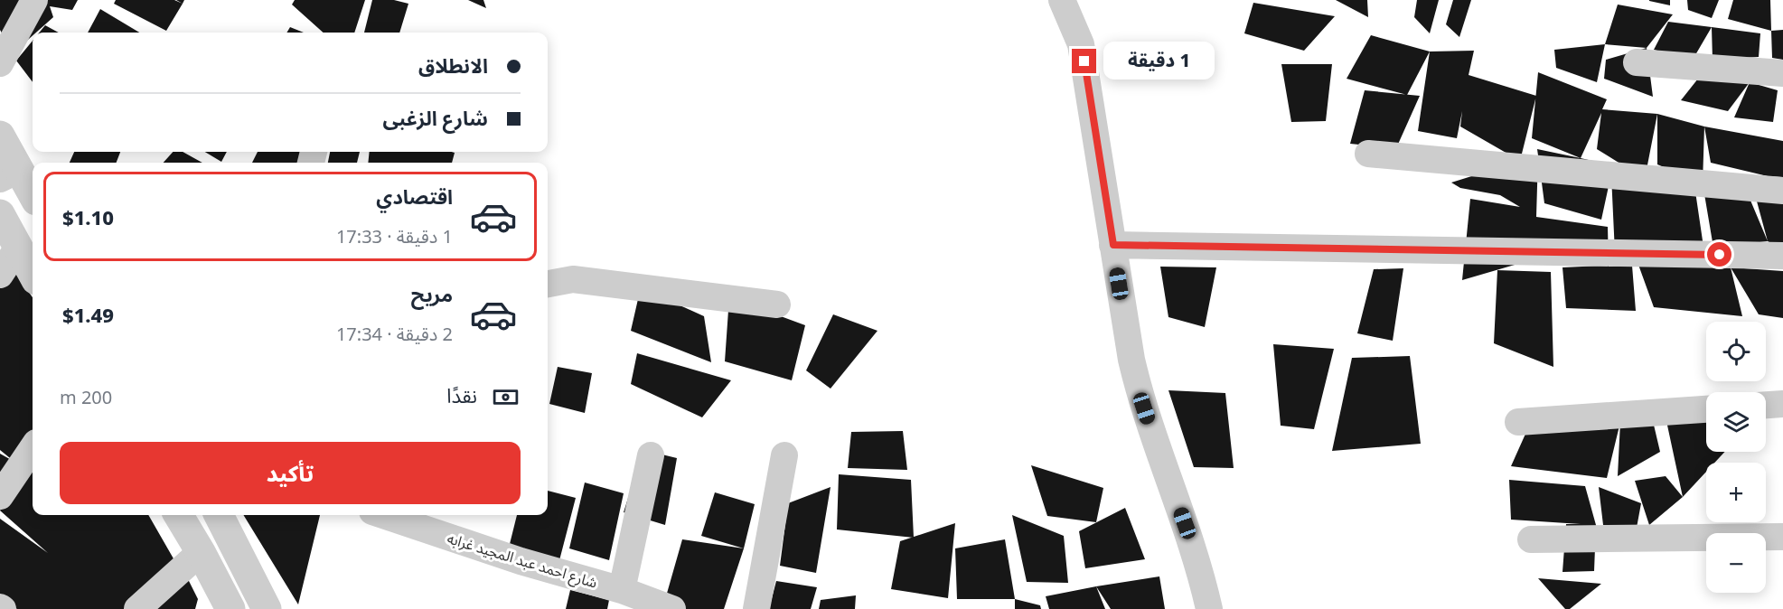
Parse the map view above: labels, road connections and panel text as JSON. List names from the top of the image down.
{
  "streets": {
    "street": ["شارع احمد عبد المجيد غرابه"]
  },
  "page": {
    "banner": ["الانطلاق", "شارع الزغبى"],
    "bubble": "1 دقيقة",
    "list": [
      {
        "name": "اقتصادي",
        "note": "1 دقيقة · 17:33",
        "value": "$1.10"
      },
      {
        "name": "مريح",
        "note": "2 دقيقة · 17:34",
        "value": "$1.49"
      }
    ],
    "map_buttons": ["+", "−"],
    "pay": ["نقدًا", "200 m"],
    "buttons": "تأكيد"
  }
}
